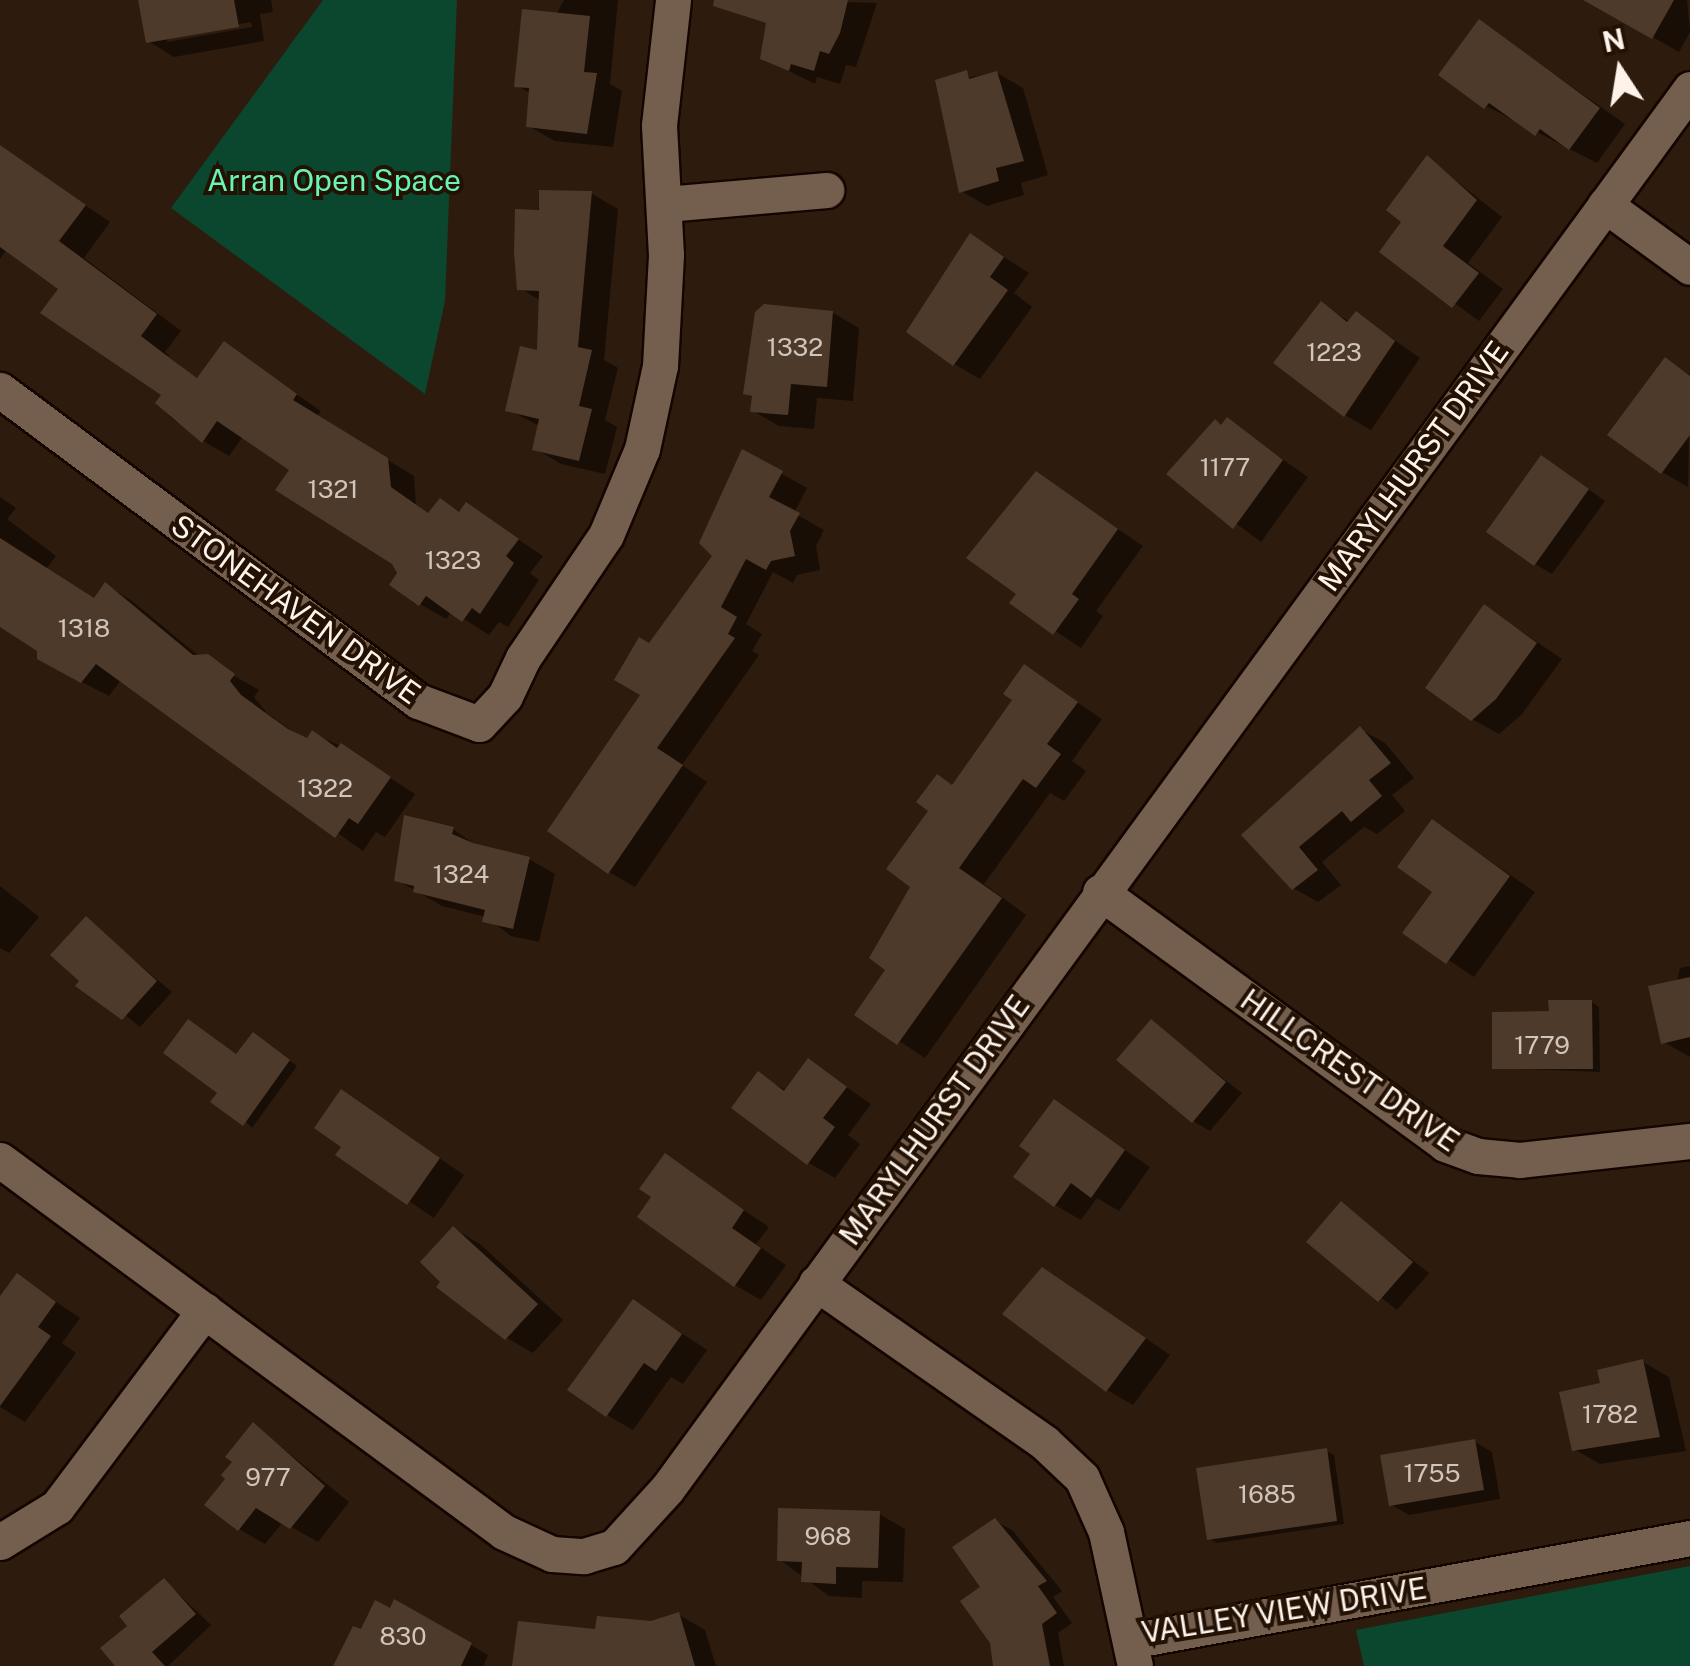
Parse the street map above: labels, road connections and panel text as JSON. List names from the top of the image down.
{
  "streets": {
    "street": [
      "MARYLHURST DRIVE",
      "STONEHAVEN DRIVE",
      "HILLCREST DRIVE",
      "VALLEY VIEW DRIVE"
    ]
  },
  "crossings": [
    ["MARYLHURST DRIVE", "HILLCREST DRIVE"],
    ["MARYLHURST DRIVE", "VALLEY VIEW DRIVE"]
  ],
  "parks": ["Arran Open Space"],
  "house_numbers": [
    "1332",
    "1223",
    "1177",
    "1321",
    "1323",
    "1318",
    "1322",
    "1324",
    "1779",
    "1782",
    "1755",
    "977",
    "1685",
    "968",
    "830"
  ],
  "north": "top"
}
